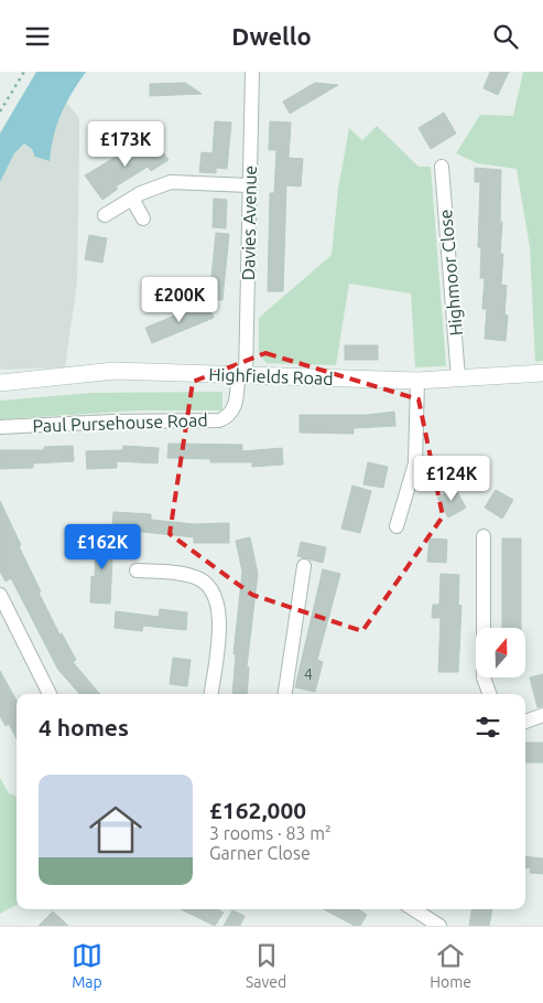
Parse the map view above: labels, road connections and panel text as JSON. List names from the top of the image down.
{
  "streets": {
    "street": [
      "Davies Avenue",
      "Highmoor Close",
      "Highfields Road",
      "Paul Pursehouse Road"
    ]
  },
  "crossings": [
    ["Davies Avenue", "Highfields Road"],
    ["Davies Avenue", "Paul Pursehouse Road"],
    ["Highmoor Close", "Highfields Road"],
    ["Highfields Road", "Paul Pursehouse Road"]
  ],
  "house_numbers": ["4"],
  "north": "top",
  "page": {
    "header": "Dwello",
    "price": [
      "£173K",
      "£200K",
      "£124K",
      "£162K"
    ],
    "heading": "4 homes",
    "list": [
      {
        "name": "£162,000",
        "note": "3 rooms · 83 m² · Garner Close"
      }
    ],
    "tabs": ["Map", "Saved", "Home"]
  }
}
